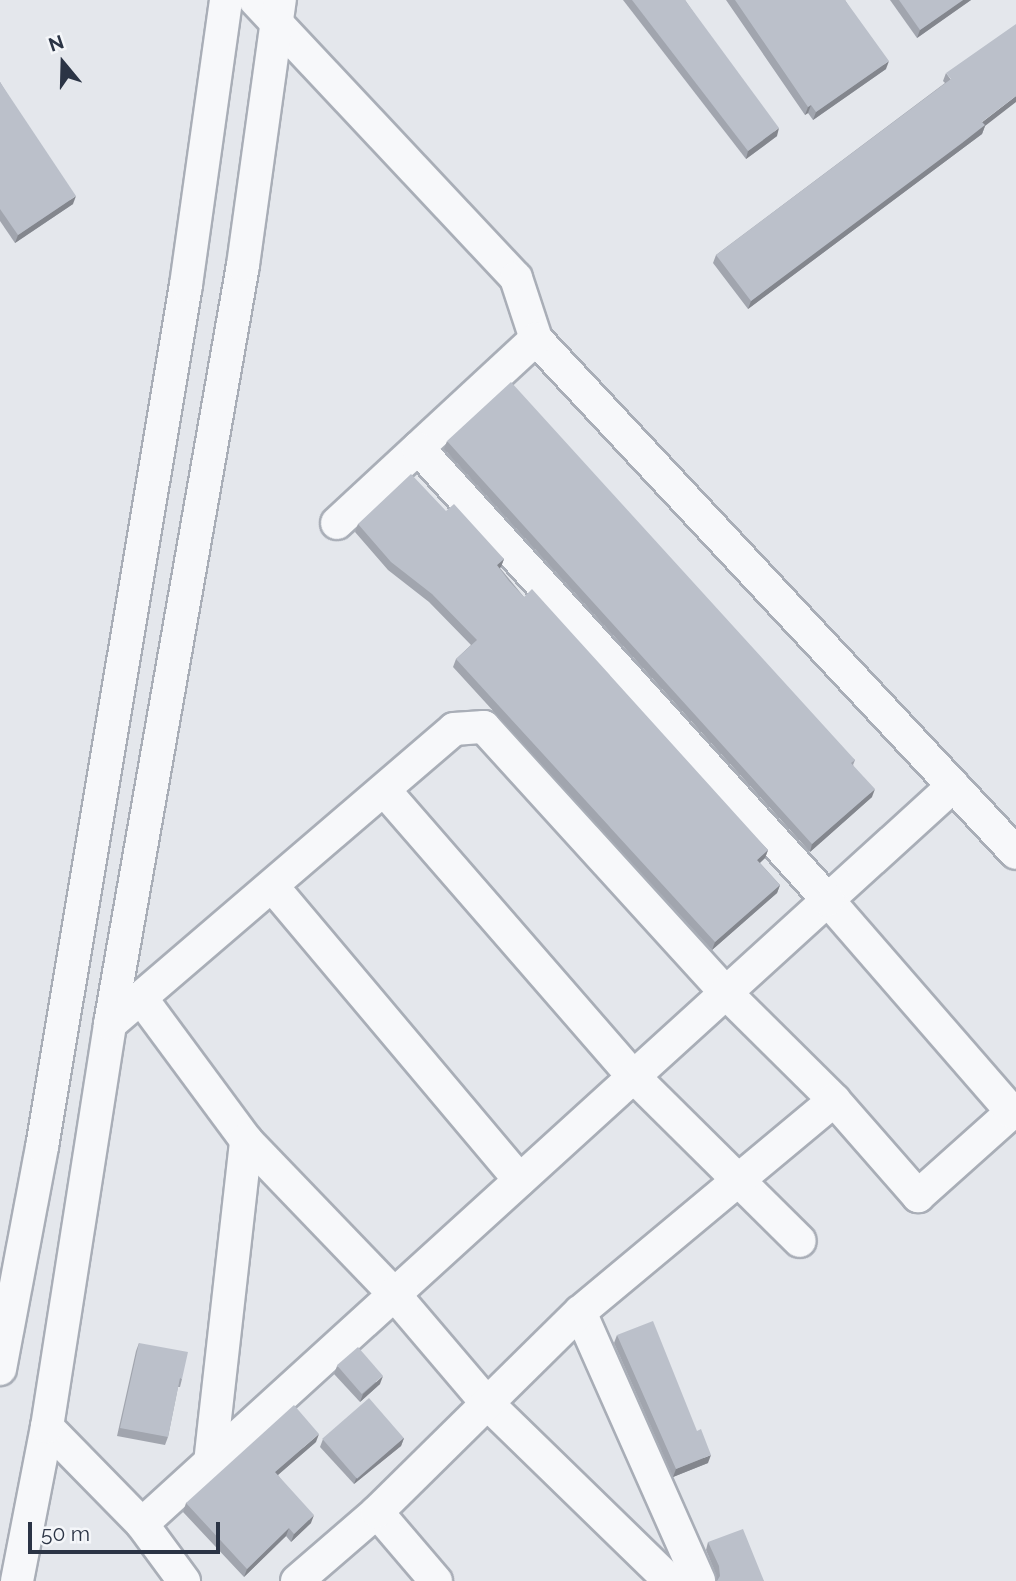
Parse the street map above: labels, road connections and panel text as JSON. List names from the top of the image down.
{
  "scale_bar": "50 m",
  "north": "top"
}
